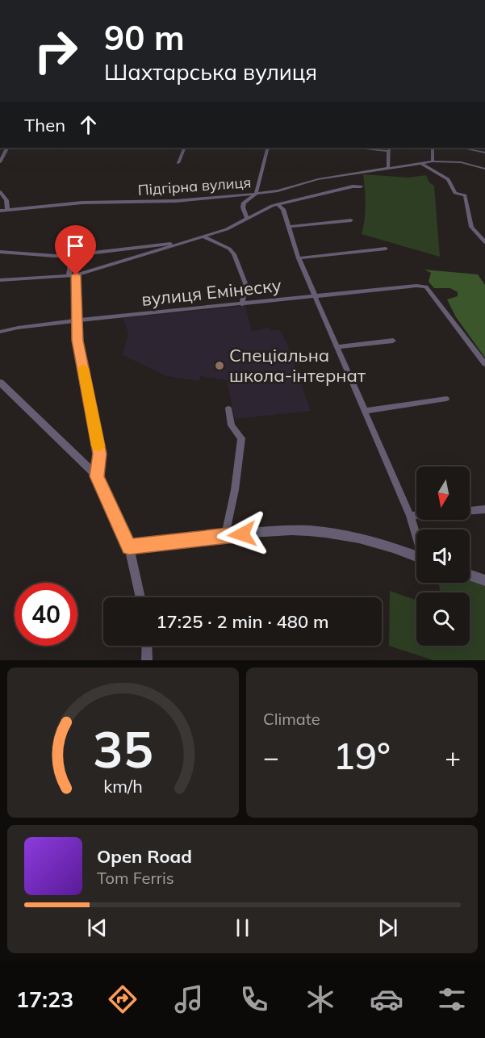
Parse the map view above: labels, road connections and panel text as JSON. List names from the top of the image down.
{
  "streets": {
    "street": ["Підгірна вулиця", "вулиця Емінеску"]
  },
  "places": ["Спеціальна школа-інтернат"],
  "north": "bottom",
  "page": {
    "turn": ["90 m", "Шахтарська вулиця"],
    "then": "Then",
    "limit": "40",
    "trip": "17:25 · 2 min · 480 m",
    "tile": "Climate",
    "heat": ["−", "19°", "+"],
    "song": ["Open Road", "Tom Ferris"],
    "tabs": "17:23",
    "gauge": ["35", "km/h"]
  }
}
